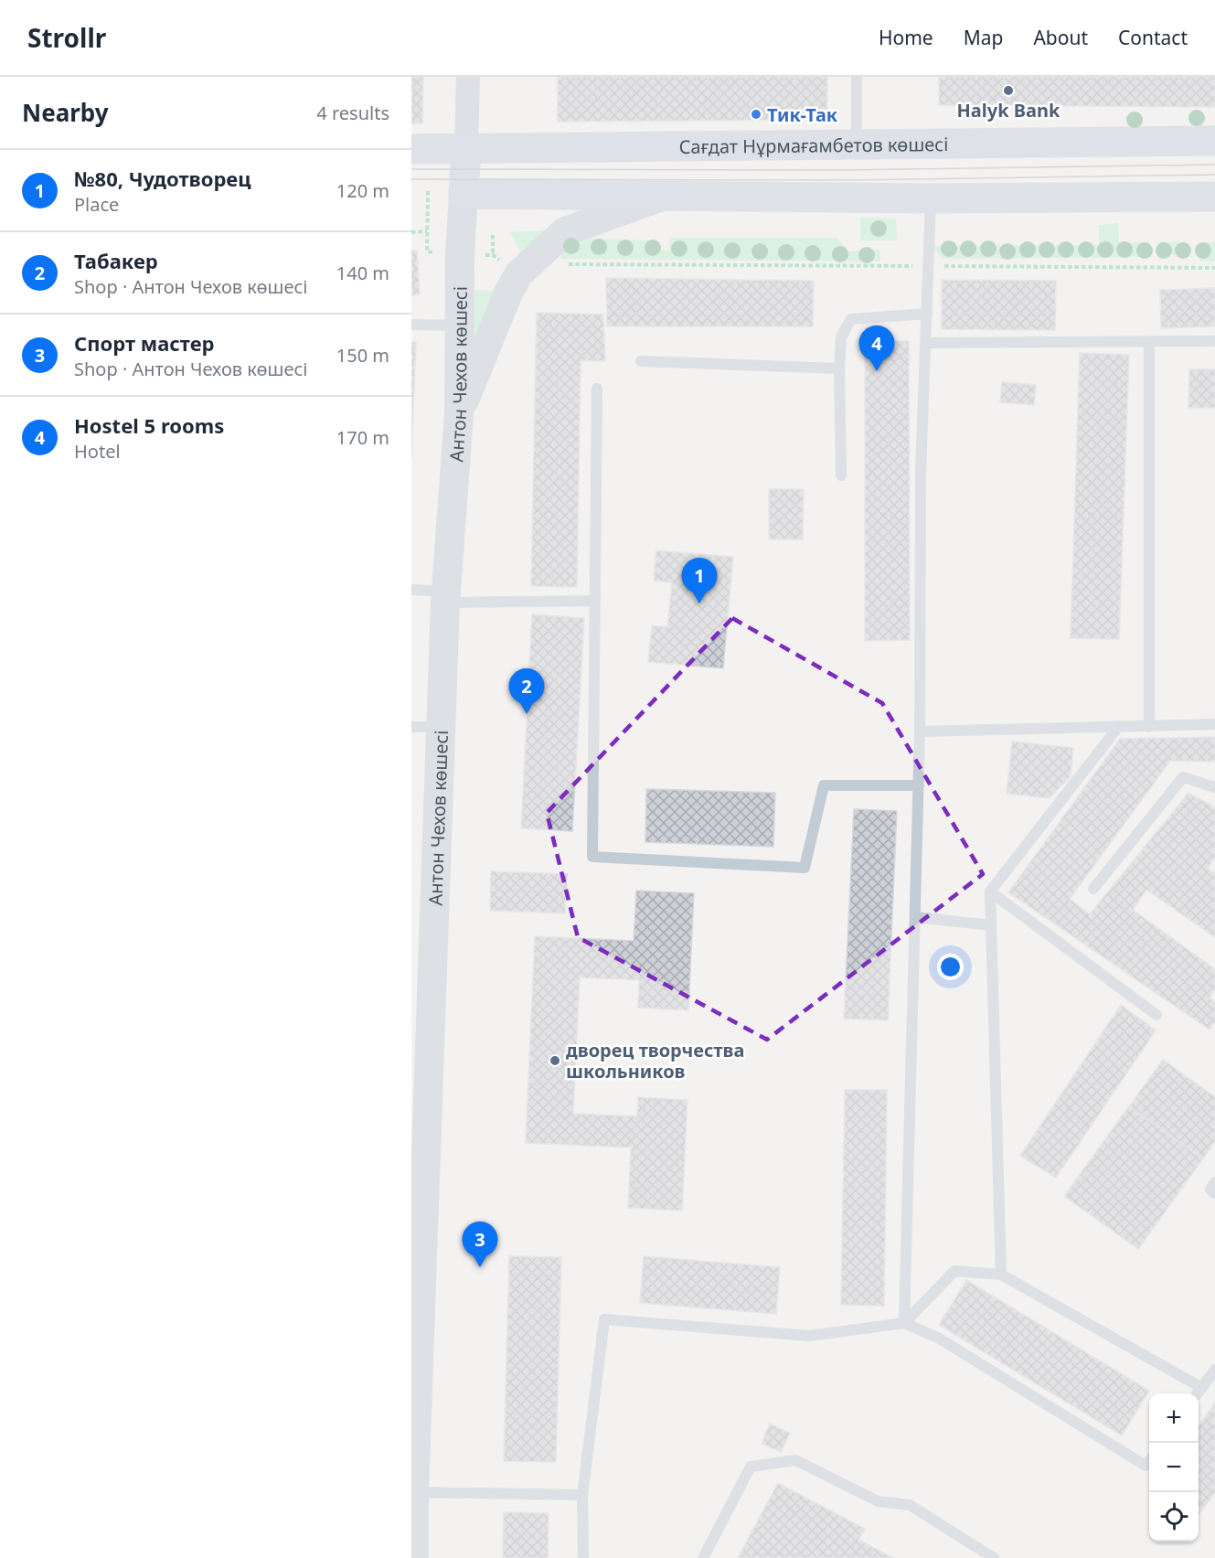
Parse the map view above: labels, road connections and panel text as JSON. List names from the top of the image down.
{
  "streets": {
    "main road": ["Сағдат Нұрмағамбетов көшесі", "Антон Чехов көшесі"]
  },
  "crossings": [
    ["Сағдат Нұрмағамбетов көшесі", "Антон Чехов көшесі"]
  ],
  "places": ["Halyk Bank", "Тик-Так", "дворец творчества школьников"],
  "page": {
    "header": "Strollr",
    "nav": [
      "Home",
      "Map",
      "About",
      "Contact"
    ],
    "heading": ["Nearby", "4 results"],
    "list": [
      {
        "mark": "1",
        "name": "№80, Чудотворец",
        "note": "Place",
        "value": "120 m"
      },
      {
        "mark": "2",
        "name": "Табакер",
        "note": "Shop · Антон Чехов көшесі",
        "value": "140 m"
      },
      {
        "mark": "3",
        "name": "Спорт мастер",
        "note": "Shop · Антон Чехов көшесі",
        "value": "150 m"
      },
      {
        "mark": "4",
        "name": "Hostel 5 rooms",
        "note": "Hotel",
        "value": "170 m"
      }
    ],
    "pins": [
      "4",
      "1",
      "2",
      "3"
    ],
    "map_buttons": ["+", "−"]
  }
}
